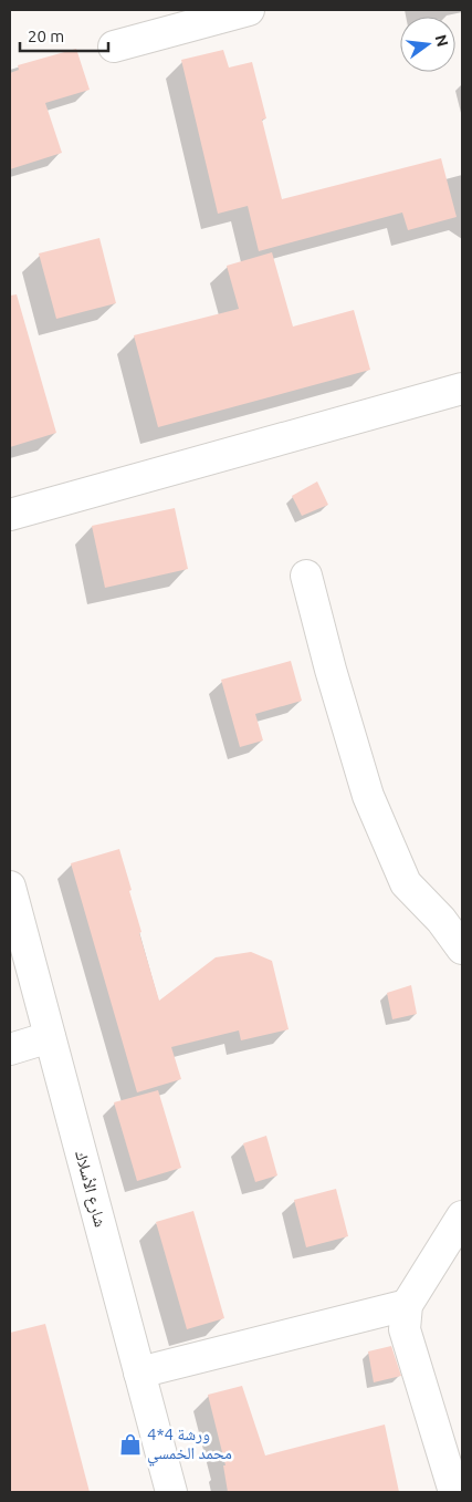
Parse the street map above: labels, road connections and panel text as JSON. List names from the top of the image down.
{
  "streets": {
    "street": ["شارع الأسلاك"]
  },
  "places": {
    "shop": ["4*4 ورشة محمد الخمسي"]
  },
  "scale_bar": "20 m",
  "north": "right"
}
